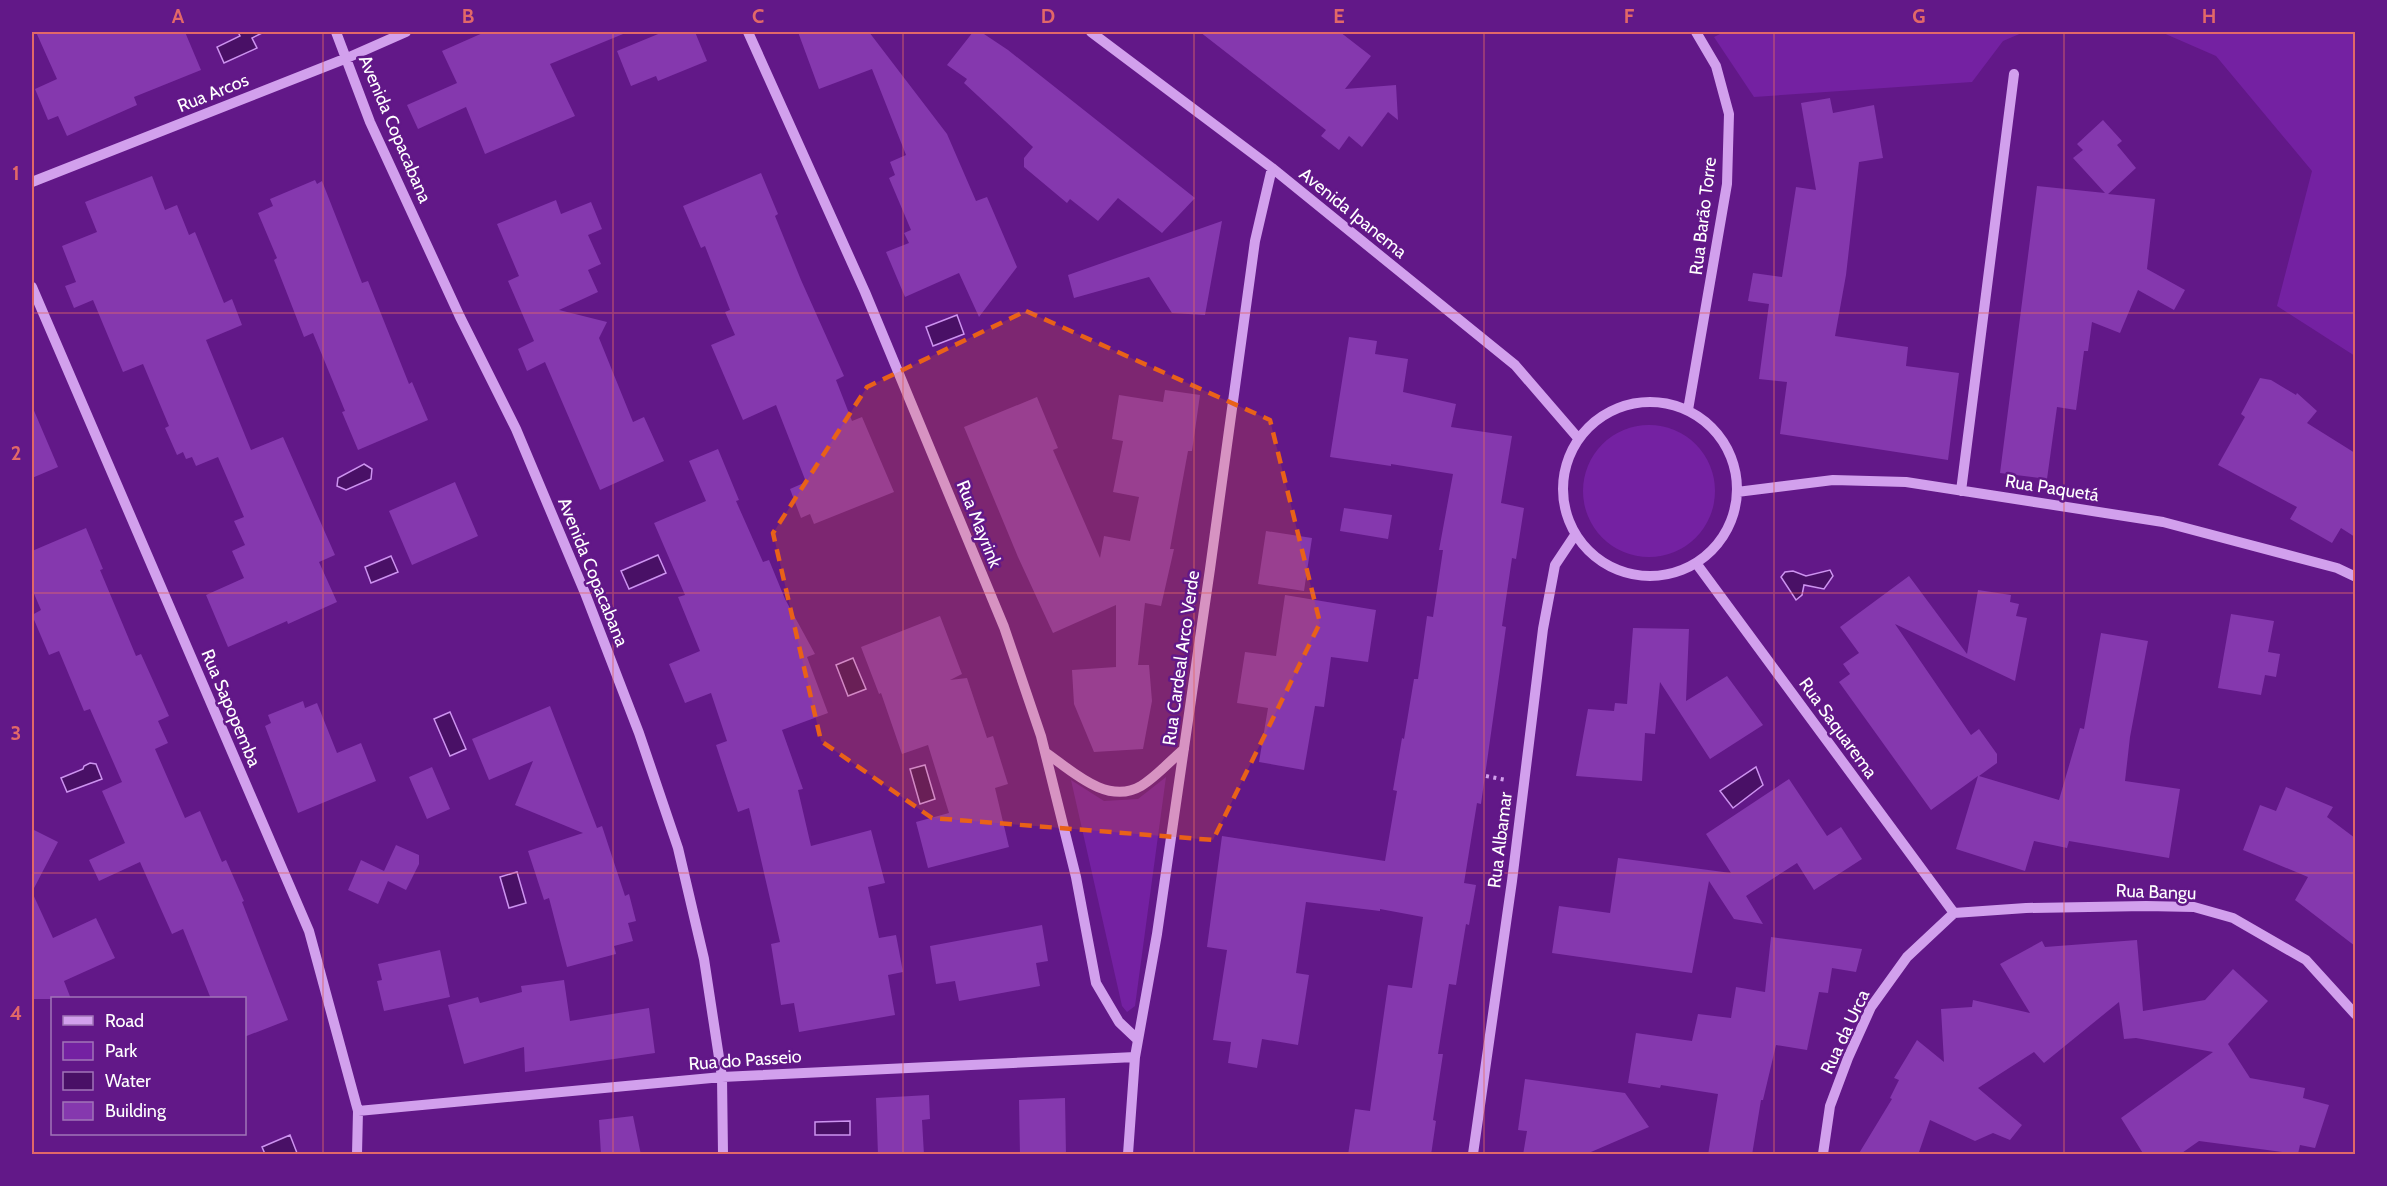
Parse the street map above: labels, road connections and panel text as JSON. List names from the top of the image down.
{
  "streets": {
    "street": [
      "Rua Arcos",
      "Avenida Copacabana",
      "Avenida Ipanema",
      "Rua Barão Torre",
      "Rua Paquetá",
      "Rua Mayrink",
      "Rua Cardeal Arco Verde",
      "Rua Sapopemba",
      "Rua Saquarema",
      "Rua Albamar",
      "Rua Bangu",
      "Rua da Urca",
      "Rua do Passeio"
    ]
  },
  "crossings": [
    ["Rua Arcos", "Avenida Copacabana"],
    ["Avenida Copacabana", "Rua do Passeio"],
    ["Avenida Ipanema", "Rua Barão Torre"],
    ["Avenida Ipanema", "Rua Paquetá"],
    ["Avenida Ipanema", "Rua Cardeal Arco Verde"],
    ["Avenida Ipanema", "Rua Saquarema"],
    ["Avenida Ipanema", "Rua Albamar"],
    ["Rua Barão Torre", "Rua Paquetá"],
    ["Rua Barão Torre", "Rua Saquarema"],
    ["Rua Barão Torre", "Rua Albamar"],
    ["Rua Paquetá", "Rua Saquarema"],
    ["Rua Paquetá", "Rua Albamar"],
    ["Rua Mayrink", "Rua Cardeal Arco Verde"],
    ["Rua Cardeal Arco Verde", "Rua do Passeio"],
    ["Rua Sapopemba", "Rua do Passeio"],
    ["Rua Saquarema", "Rua Albamar"],
    ["Rua Saquarema", "Rua Bangu"],
    ["Rua Saquarema", "Rua da Urca"],
    ["Rua Bangu", "Rua da Urca"]
  ],
  "legend": [
    "Road",
    "Park",
    "Water",
    "Building"
  ],
  "grid": {
    "columns": [
      "A",
      "B",
      "C",
      "D",
      "E",
      "F",
      "G",
      "H"
    ],
    "rows": [
      "1",
      "2",
      "3",
      "4"
    ]
  }
}
